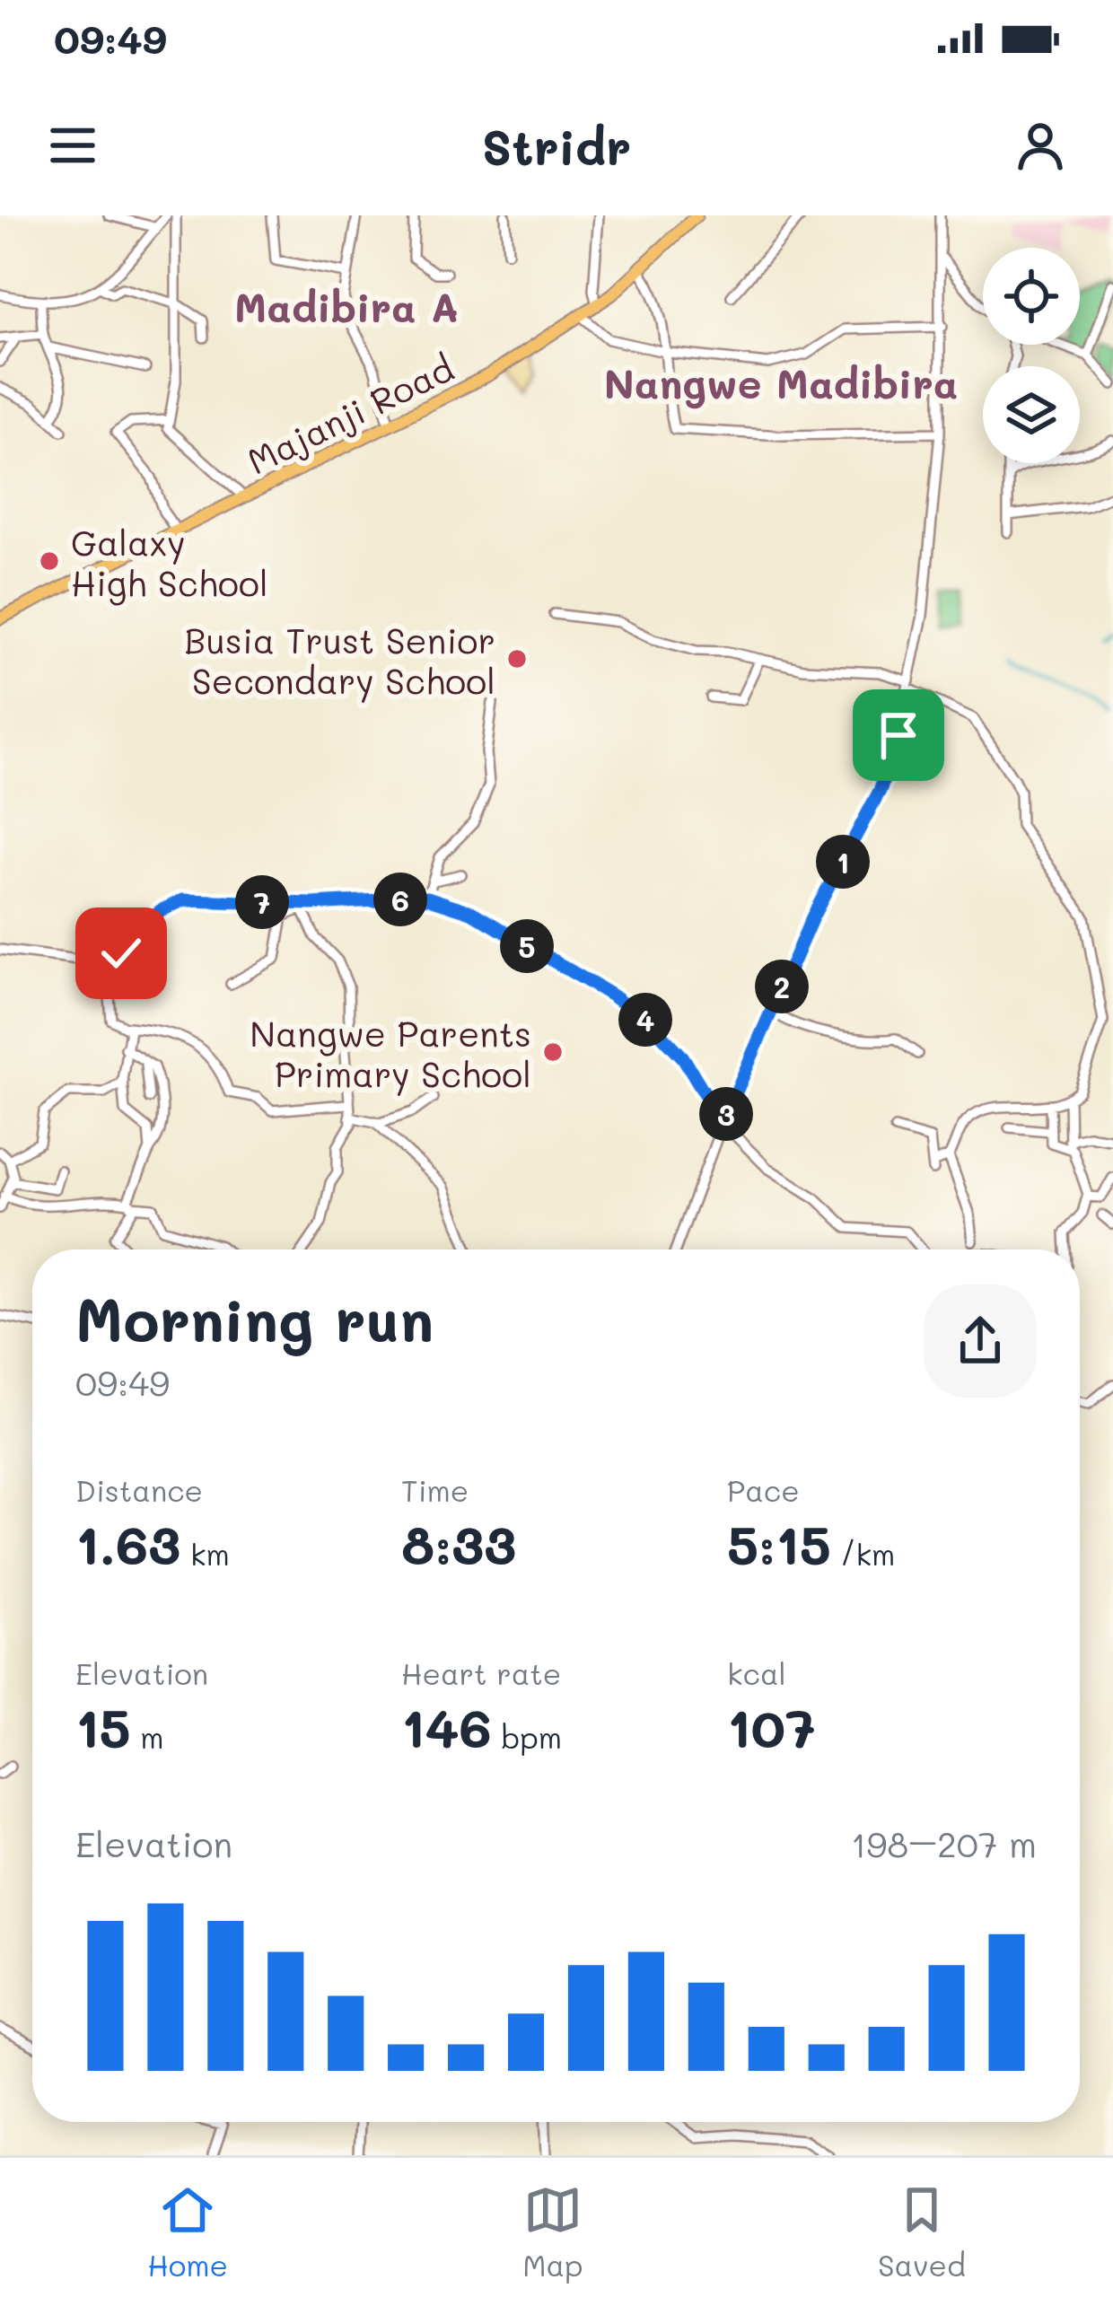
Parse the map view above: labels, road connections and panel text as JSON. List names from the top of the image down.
{
  "streets": {
    "main road": ["Majanji Road"]
  },
  "districts": ["Madibira A", "Nangwe Madibira"],
  "places": ["Galaxy High School", "Busia Trust Senior Secondary School", "Nangwe Parents Primary School"],
  "page": {
    "status": "09:49",
    "header": "Stridr",
    "pins": [
      "1",
      "6",
      "7",
      "5",
      "2",
      "4",
      "3"
    ],
    "heading": ["Morning run", "09:49"],
    "stats": [
      ["Distance", "1.63 km"],
      ["Time", "8:33"],
      ["Pace", "5:15 /km"],
      ["Elevation", "15 m"],
      ["Heart rate", "146 bpm"],
      ["kcal", "107"]
    ],
    "chart": ["Elevation", "198–207 m"],
    "tabs": ["Home", "Map", "Saved"]
  }
}
